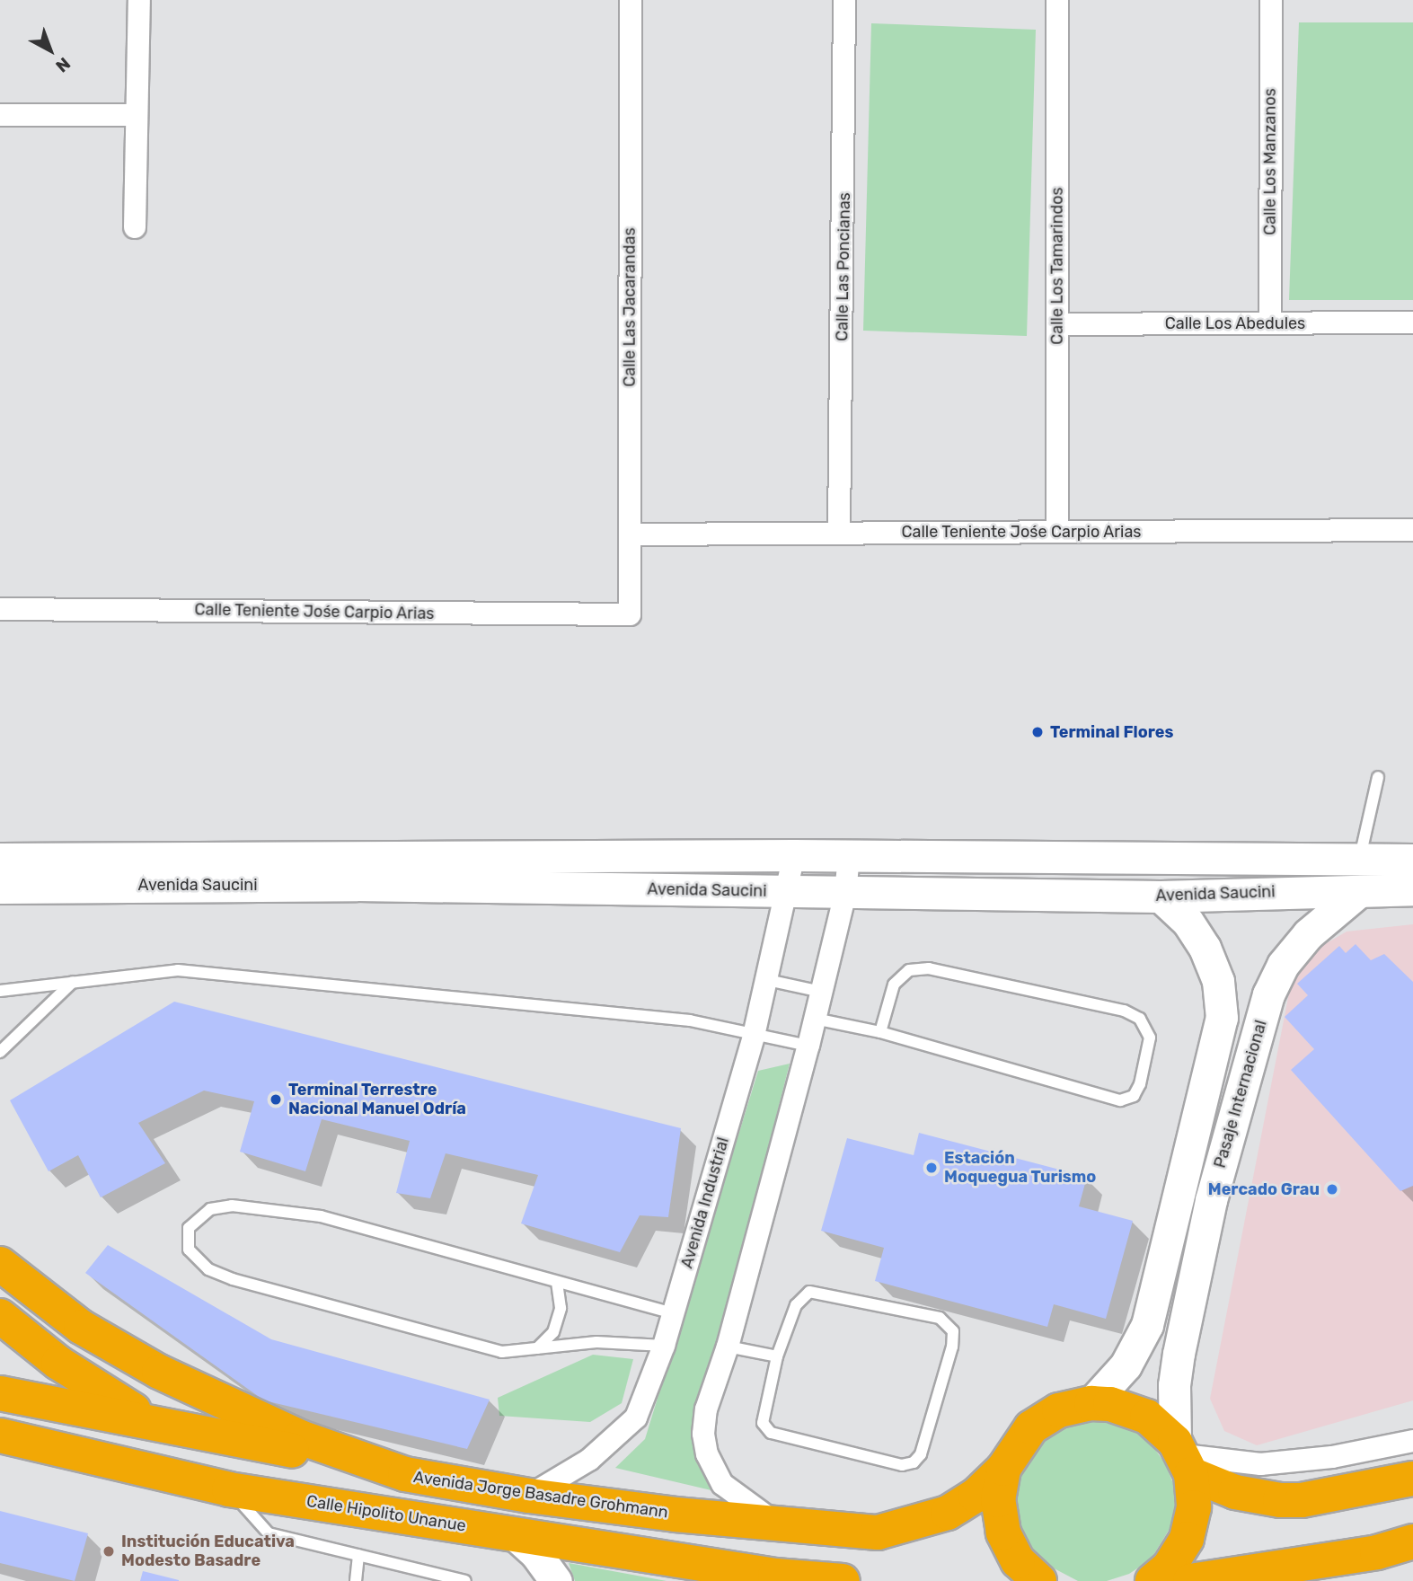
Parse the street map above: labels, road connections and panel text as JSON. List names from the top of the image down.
{
  "streets": {
    "highway": ["Avenida Jorge Basadre Grohmann", "Calle Hipolito Unanue"],
    "main road": ["Avenida Saucini", "Pasaje Internacional"],
    "street": [
      "Calle Los Manzanos",
      "Calle Los Tamarindos",
      "Calle Las Poncianas",
      "Calle Las Jacarandas",
      "Calle Los Abedules",
      "Calle Teniente Jośe Carpio Arias",
      "Avenida Industrial"
    ]
  },
  "crossings": [
    ["Calle Los Manzanos", "Calle Los Abedules"],
    ["Calle Los Tamarindos", "Calle Los Abedules"],
    ["Calle Los Tamarindos", "Calle Teniente Jośe Carpio Arias"],
    ["Calle Las Poncianas", "Calle Teniente Jośe Carpio Arias"],
    ["Calle Las Jacarandas", "Calle Teniente Jośe Carpio Arias"],
    ["Avenida Saucini", "Pasaje Internacional"],
    ["Avenida Saucini", "Avenida Industrial"],
    ["Avenida Industrial", "Avenida Jorge Basadre Grohmann"]
  ],
  "places": [
    "Terminal Flores",
    "Terminal Terrestre Nacional Manuel Odría",
    "Estación Moquegua Turismo",
    "Mercado Grau",
    "Institución Educativa Modesto Basadre"
  ],
  "north": "bottom right"
}
